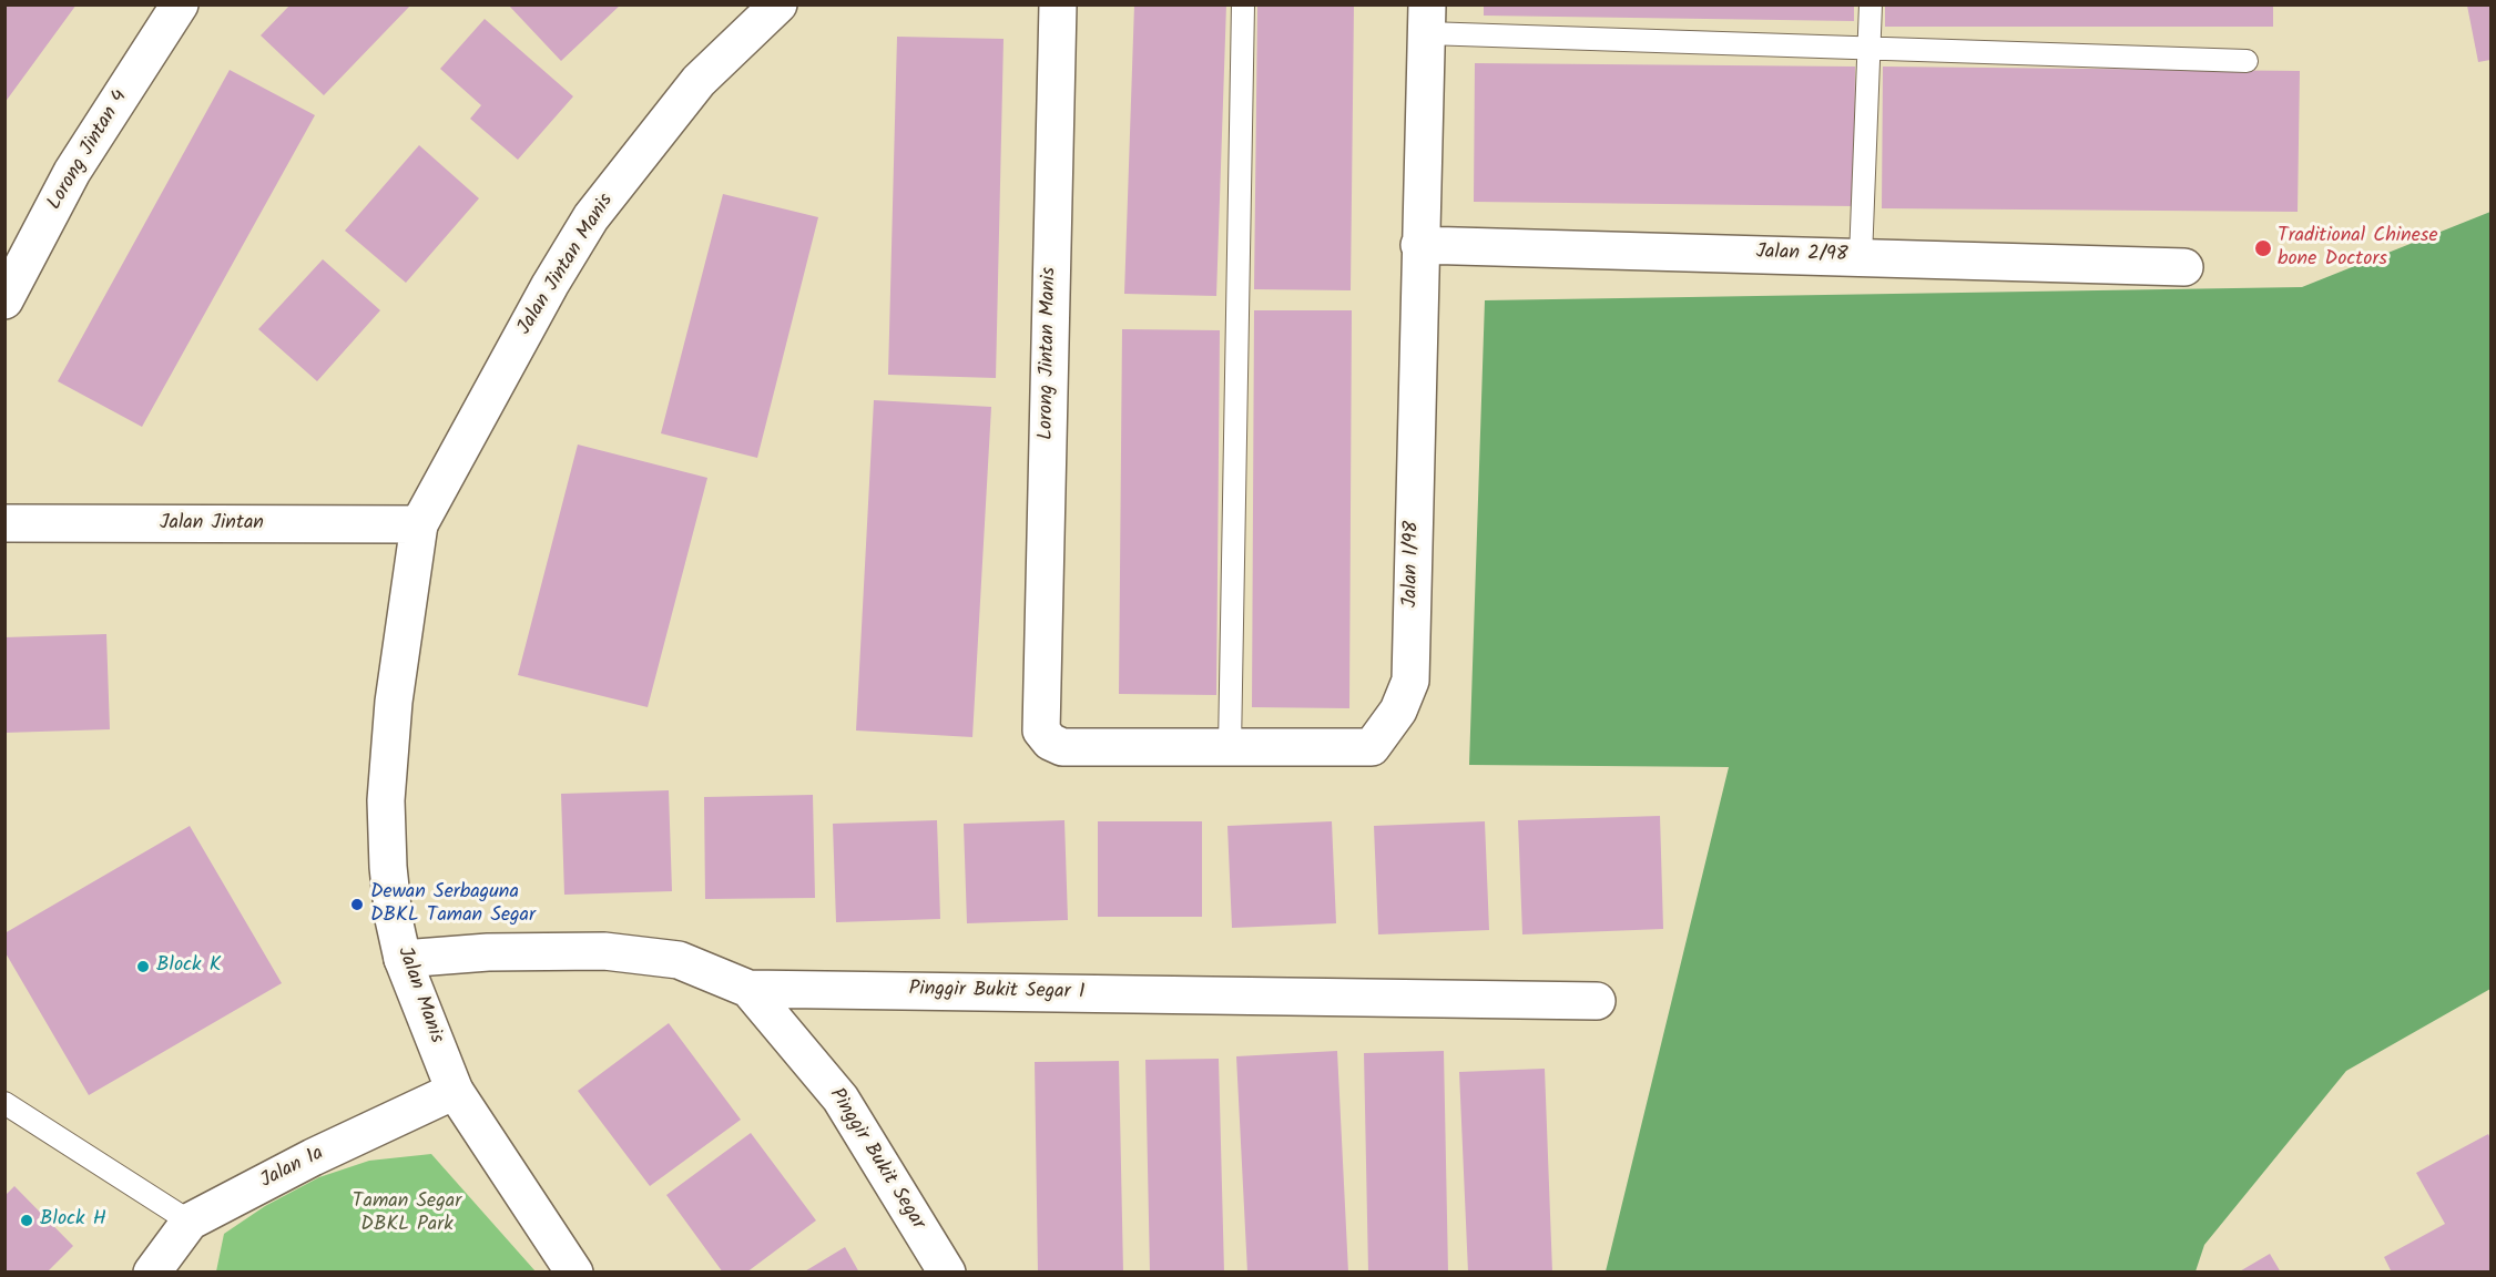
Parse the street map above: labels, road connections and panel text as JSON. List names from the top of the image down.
{
  "streets": {
    "street": [
      "Lorong Jintan 4",
      "Jalan 2/98",
      "Jalan Jintan Manis",
      "Lorong Jintan Manis",
      "Jalan Jintan",
      "Jalan 1/98",
      "Pinggir Bukit Segar 1",
      "Jalan Manis",
      "Pinggir Bukit Segar",
      "Jalan 1a"
    ]
  },
  "crossings": [
    ["Jalan 2/98", "Jalan 1/98"],
    ["Jalan Jintan Manis", "Jalan Jintan"],
    ["Jalan Jintan Manis", "Jalan Manis"],
    ["Lorong Jintan Manis", "Jalan 1/98"],
    ["Jalan Jintan", "Jalan Manis"],
    ["Pinggir Bukit Segar 1", "Jalan Manis"],
    ["Pinggir Bukit Segar 1", "Pinggir Bukit Segar"],
    ["Jalan Manis", "Jalan 1a"]
  ],
  "parks": ["Taman Segar DBKL Park"],
  "places": [
    "Traditional Chinese bone Doctors",
    "Dewan Serbaguna DBKL Taman Segar",
    "Block K",
    "Block H"
  ]
}
